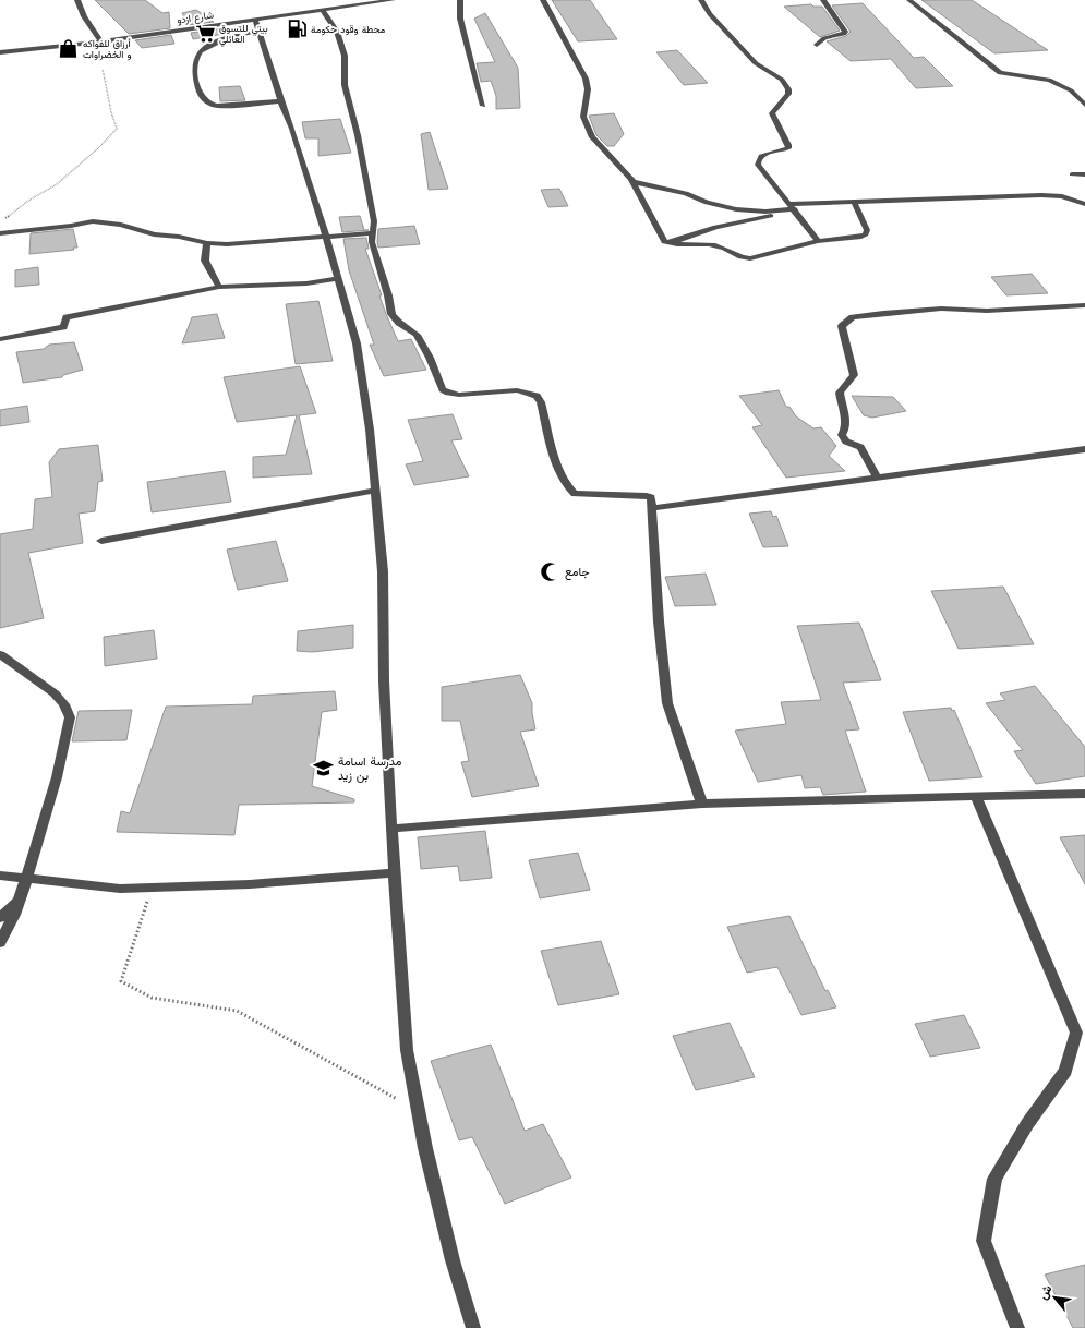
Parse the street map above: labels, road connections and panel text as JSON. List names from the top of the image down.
{
  "streets": {
    "street": ["شارع ازدو"]
  },
  "places": {
    "fuel station": ["محطة وقود حكومة"],
    "supermarket": ["بيتي للتسوق العائلي"],
    "shop": ["أرزاق للفواكه و الخضراوات"],
    "mosque": ["جامع"],
    "school or university": ["مدرسة اسامة بن زيد"]
  },
  "north": "top left"
}
